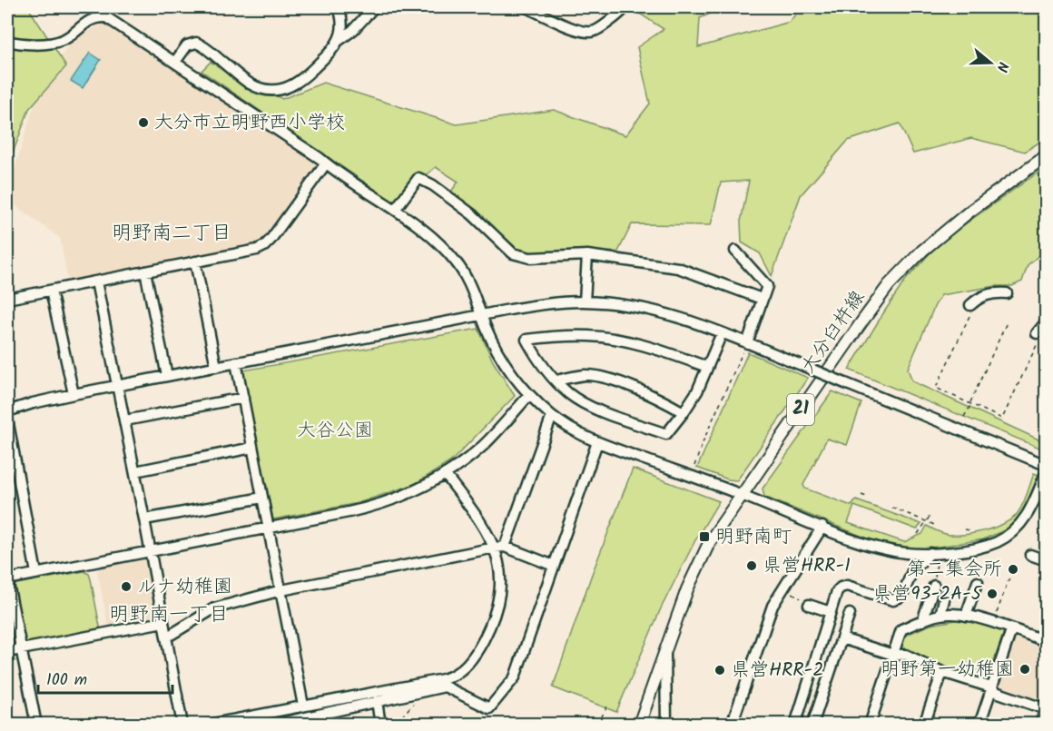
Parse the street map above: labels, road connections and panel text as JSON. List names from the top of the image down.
{
  "streets": {
    "main road": ["大分臼杵線", "21"]
  },
  "districts": ["明野南二丁目", "明野南一丁目"],
  "parks": ["大谷公園"],
  "places": {
    "other": [
      "大分市立明野西小学校",
      "県営HRR-1",
      "第二集会所",
      "ルナ幼稚園",
      "県営93-2A-5",
      "明野第一幼稚園",
      "県営HRR-2"
    ],
    "transit": ["明野南町"]
  },
  "scale_bar": "100 m",
  "north": "right"
}
